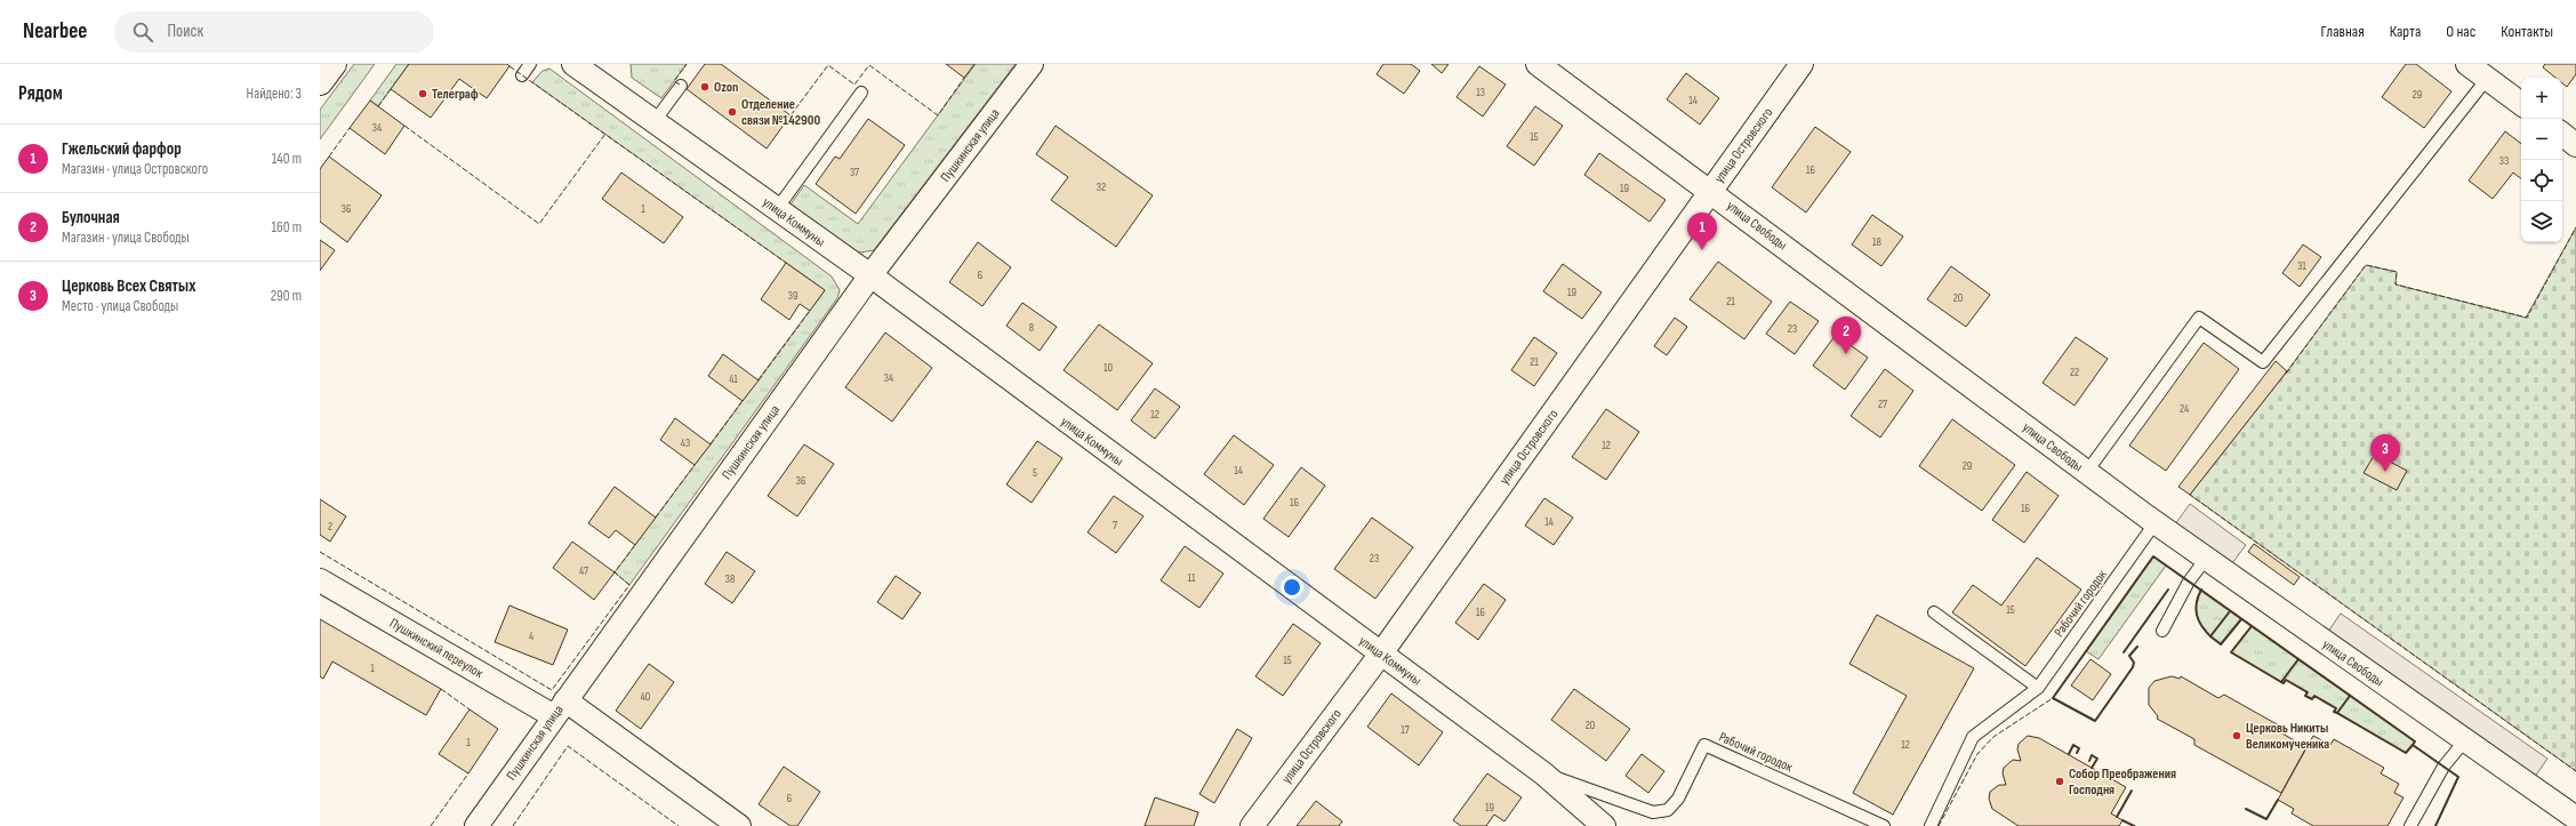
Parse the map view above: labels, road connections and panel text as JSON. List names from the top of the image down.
{
  "streets": {
    "street": [
      "Пушкинская улица",
      "улица Островского",
      "улица Коммуны",
      "улица Свободы",
      "Пушкинский переулок"
    ],
    "lane": ["Рабочий городок"]
  },
  "crossings": [
    ["Пушкинская улица", "улица Коммуны"],
    ["Пушкинская улица", "Пушкинский переулок"],
    ["улица Островского", "улица Коммуны"],
    ["улица Островского", "улица Свободы"],
    ["улица Коммуны", "Рабочий городок"],
    ["улица Свободы", "Рабочий городок"]
  ],
  "places": [
    "Ozon",
    "Телеграф",
    "Отделение связи №142900",
    "Церковь Никиты Великомученика",
    "Собор Преображения Господня"
  ],
  "house_numbers": [
    "13",
    "29",
    "14",
    "34",
    "15",
    "33",
    "16",
    "37",
    "32",
    "19",
    "36",
    "1",
    "18",
    "31",
    "6",
    "19",
    "39",
    "20",
    "21",
    "8",
    "23",
    "21",
    "10",
    "22",
    "34",
    "41",
    "27",
    "24",
    "12",
    "43",
    "12",
    "29",
    "14",
    "5",
    "36",
    "16",
    "16",
    "14",
    "7",
    "2",
    "23",
    "47",
    "11",
    "38",
    "15",
    "16",
    "4",
    "15",
    "1",
    "40",
    "20",
    "17",
    "1",
    "12",
    "6",
    "19"
  ],
  "page": {
    "header": "Nearbee",
    "search": "Поиск",
    "nav": [
      "Главная",
      "Карта",
      "О нас",
      "Контакты"
    ],
    "heading": ["Рядом", "Найдено: 3"],
    "map_buttons": ["+", "−"],
    "list": [
      {
        "mark": "1",
        "name": "Гжельский фарфор",
        "note": "Магазин · улица Островского",
        "value": "140 m"
      },
      {
        "mark": "2",
        "name": "Булочная",
        "note": "Магазин · улица Свободы",
        "value": "160 m"
      },
      {
        "mark": "3",
        "name": "Церковь Всех Святых",
        "note": "Место · улица Свободы",
        "value": "290 m"
      }
    ],
    "pins": ["1", "2", "3"]
  }
}
